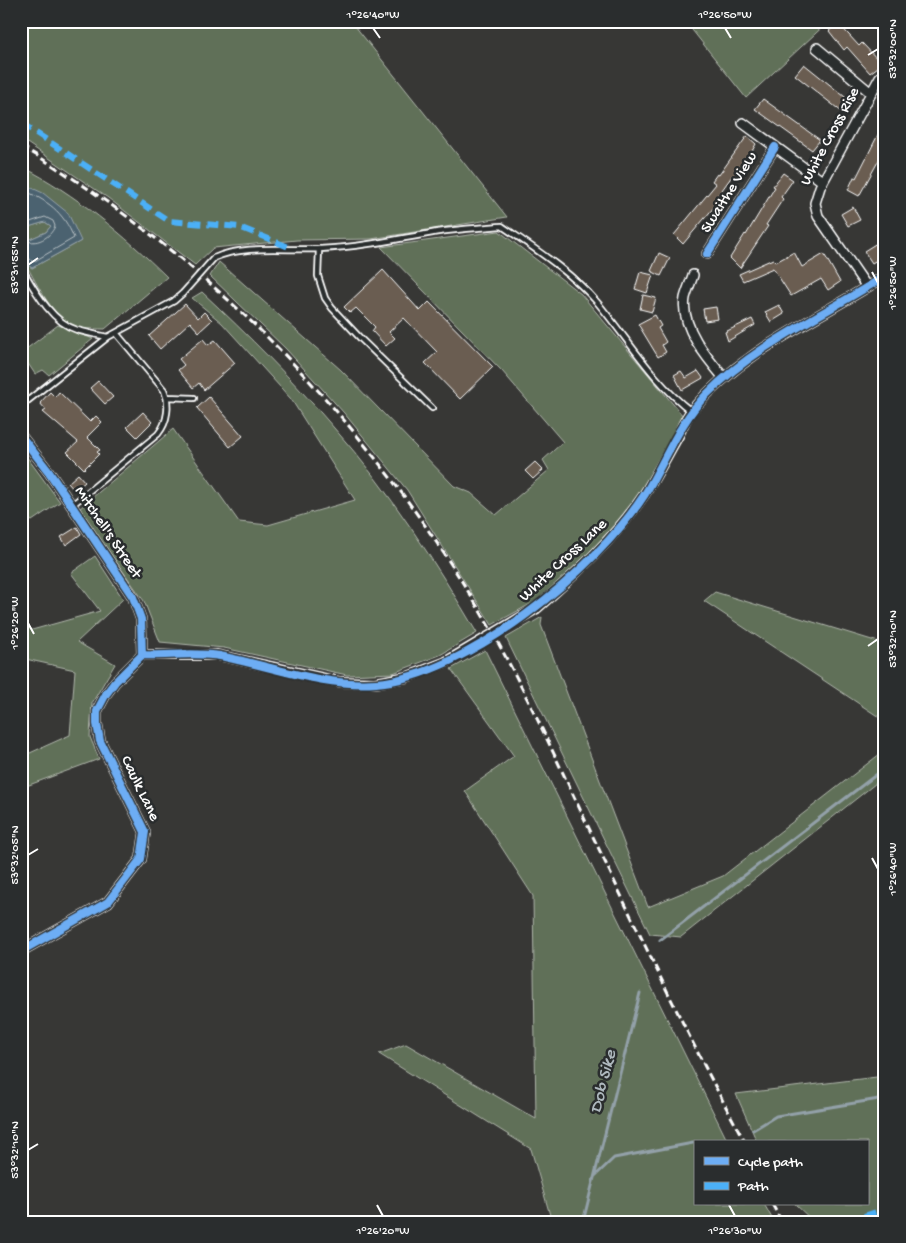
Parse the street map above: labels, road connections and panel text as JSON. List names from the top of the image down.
{
  "streets": {
    "street": [
      "White Cross Rise",
      "Swaithe View",
      "Mitchell's Street",
      "White Cross Lane",
      "Caulk Lane"
    ]
  },
  "crossings": [
    ["White Cross Rise", "White Cross Lane"],
    ["Mitchell's Street", "White Cross Lane"],
    ["Mitchell's Street", "Caulk Lane"],
    ["White Cross Lane", "Caulk Lane"]
  ],
  "water": ["Dob Sike"],
  "legend": ["Cycle path", "Path"],
  "coordinates": [
    "1°26'40\"W",
    "1°26'50\"W",
    "53°32'00\"N",
    "53°31'55\"N",
    "1°26'20\"W",
    "53°32'10\"N",
    "53°32'05\"N",
    "1°26'30\"W"
  ]
}
